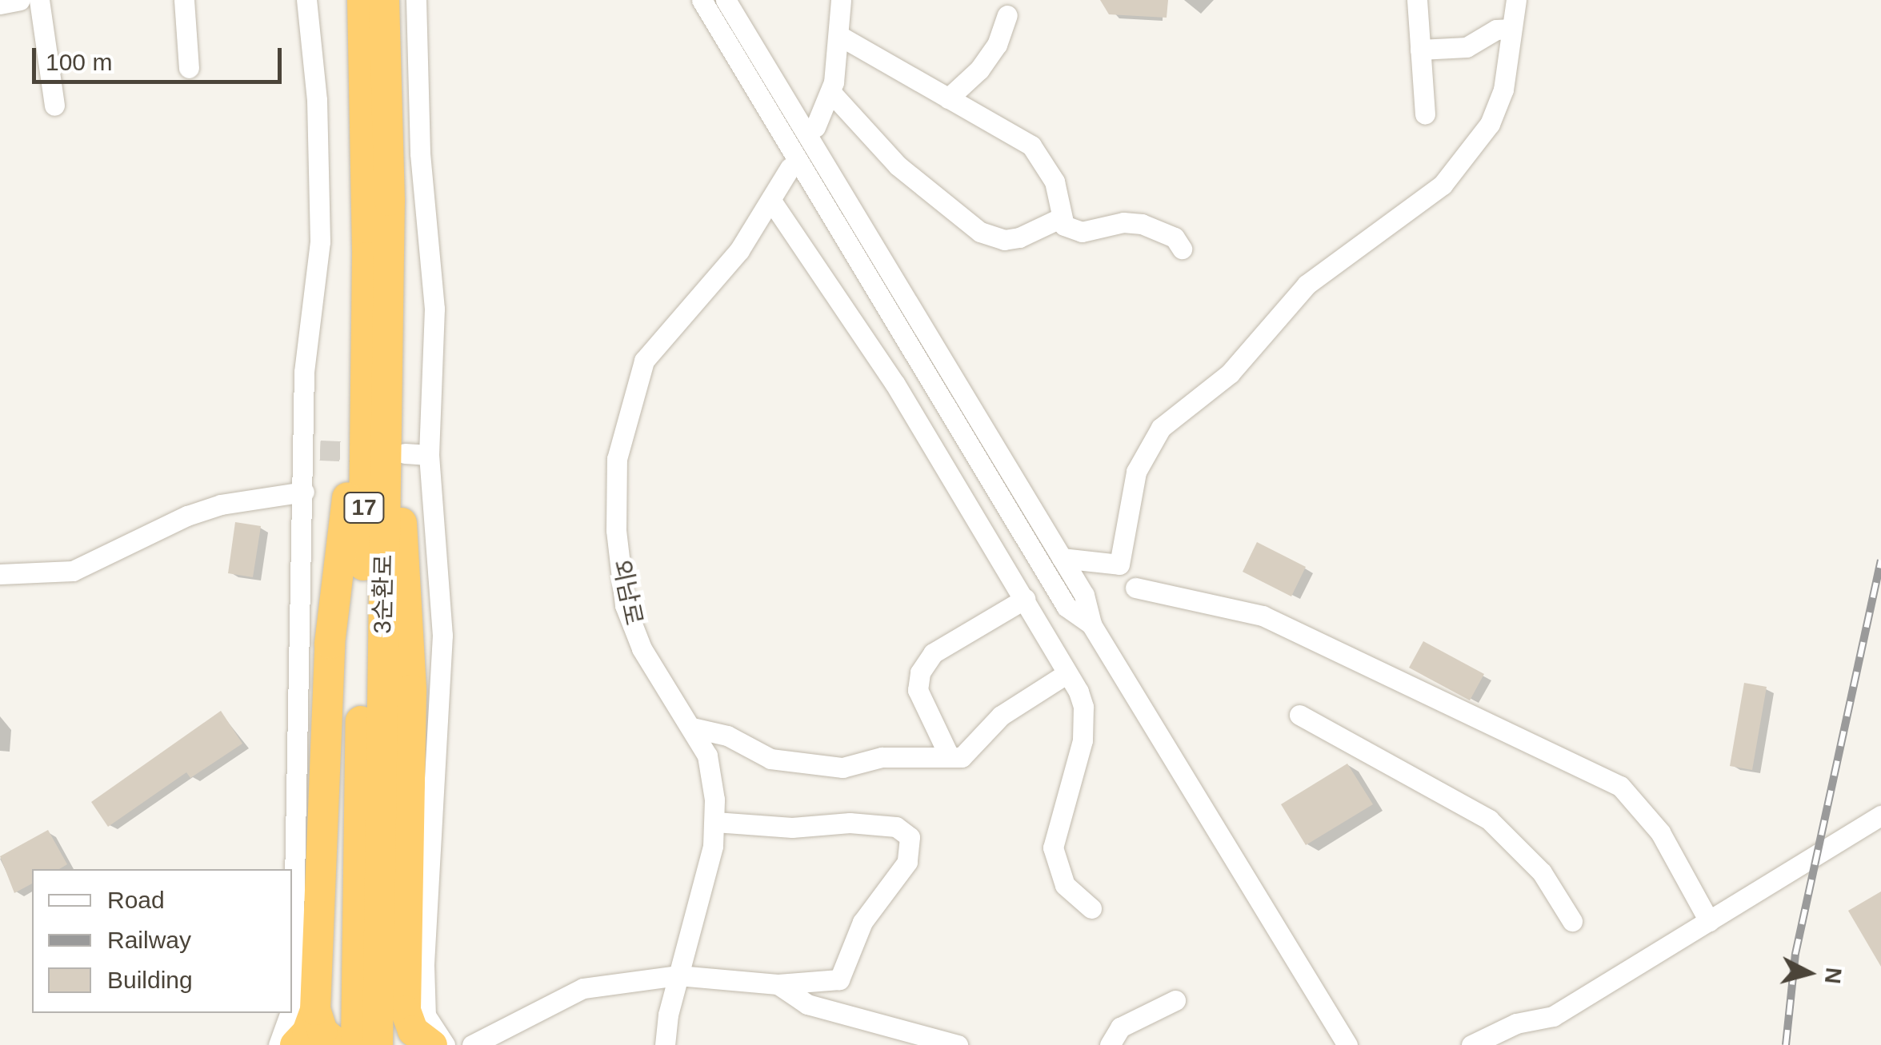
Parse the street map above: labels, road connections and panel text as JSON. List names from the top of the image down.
{
  "streets": {
    "highway": ["17", "3순환로"],
    "street": ["외남로"]
  },
  "legend": ["Road", "Railway", "Building"],
  "scale_bar": "100 m",
  "north": "right"
}
